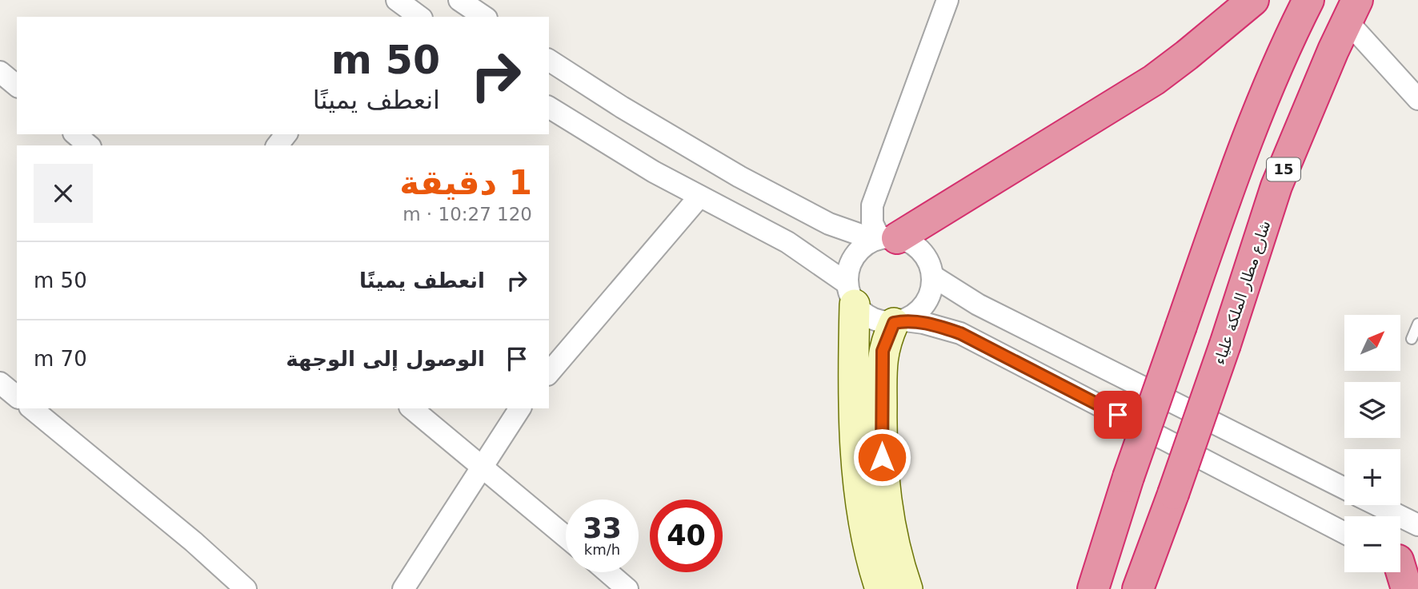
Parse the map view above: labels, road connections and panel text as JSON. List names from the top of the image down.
{
  "streets": {
    "highway": ["15", "شارع مطار الملكة علياء"]
  },
  "north": "top right",
  "page": {
    "turn": ["50 m", "انعطف يمينًا"],
    "heading": ["1 دقيقة", "120 m · 10:27"],
    "list": [
      {
        "name": "انعطف يمينًا",
        "value": "50 m"
      },
      {
        "name": "الوصول إلى الوجهة",
        "value": "70 m"
      }
    ],
    "map_buttons": ["+", "−"],
    "speed": "33 km/h",
    "limit": "40"
  }
}
